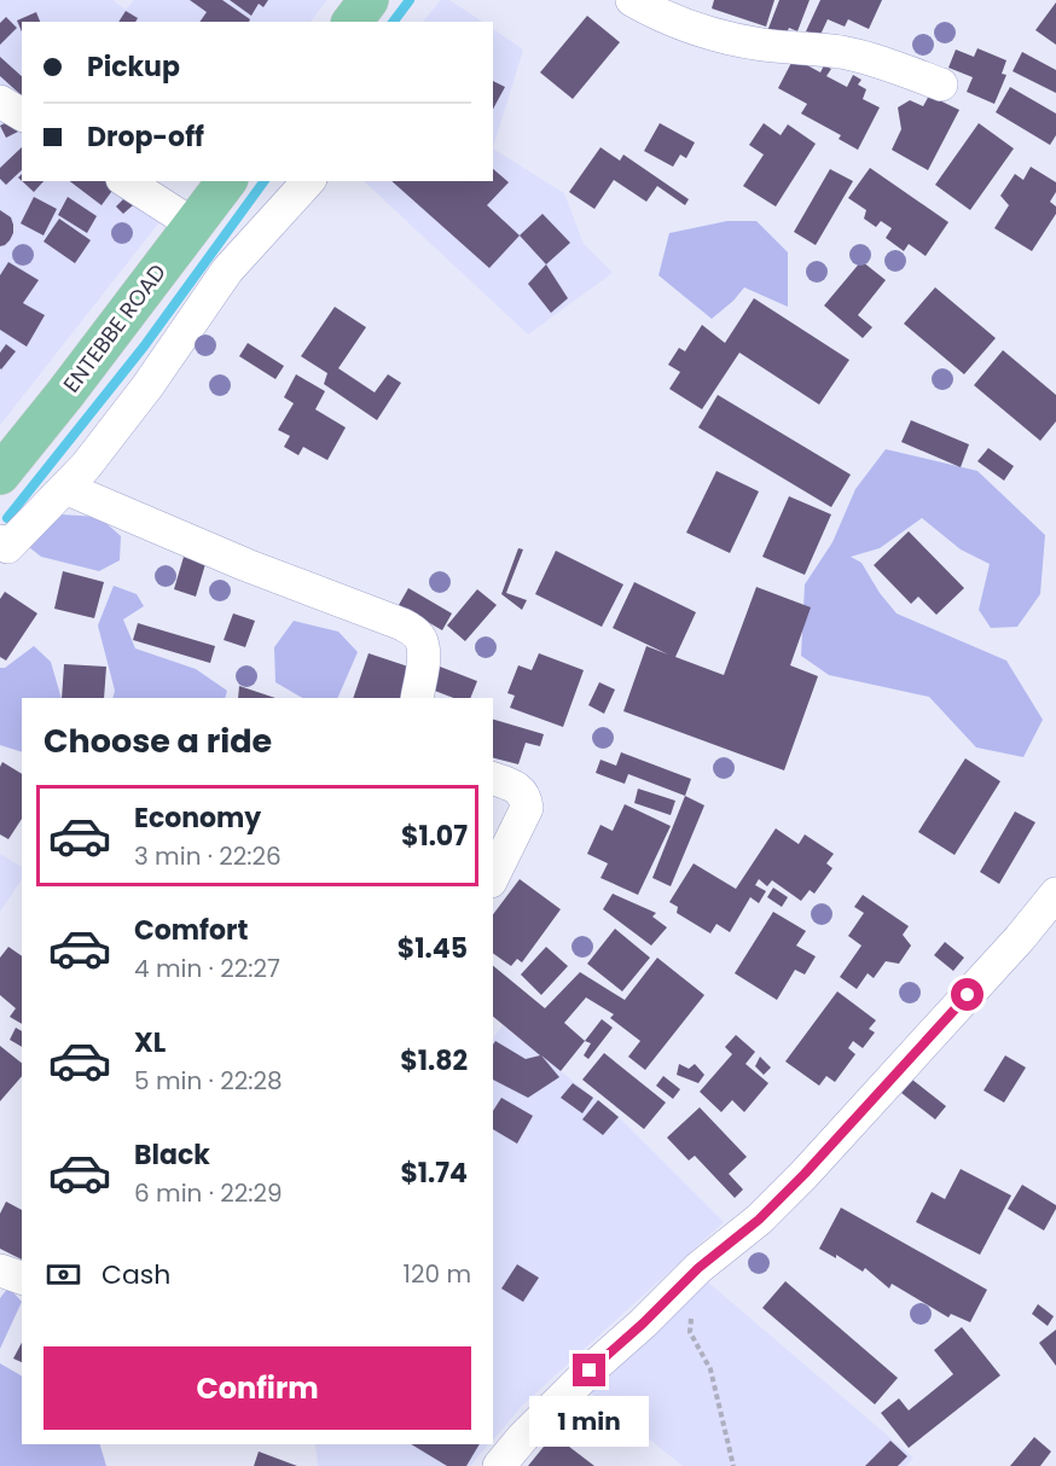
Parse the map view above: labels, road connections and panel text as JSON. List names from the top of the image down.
{
  "streets": {
    "main road": ["ENTEBBE ROAD"]
  },
  "page": {
    "banner": ["Pickup", "Drop-off"],
    "heading": "Choose a ride",
    "list": [
      {
        "name": "Economy",
        "note": "3 min · 22:26",
        "value": "$1.07"
      },
      {
        "name": "Comfort",
        "note": "4 min · 22:27",
        "value": "$1.45"
      },
      {
        "name": "XL",
        "note": "5 min · 22:28",
        "value": "$1.82"
      },
      {
        "name": "Black",
        "note": "6 min · 22:29",
        "value": "$1.74"
      }
    ],
    "pay": ["Cash", "120 m"],
    "buttons": "Confirm",
    "bubble": "1 min"
  }
}
